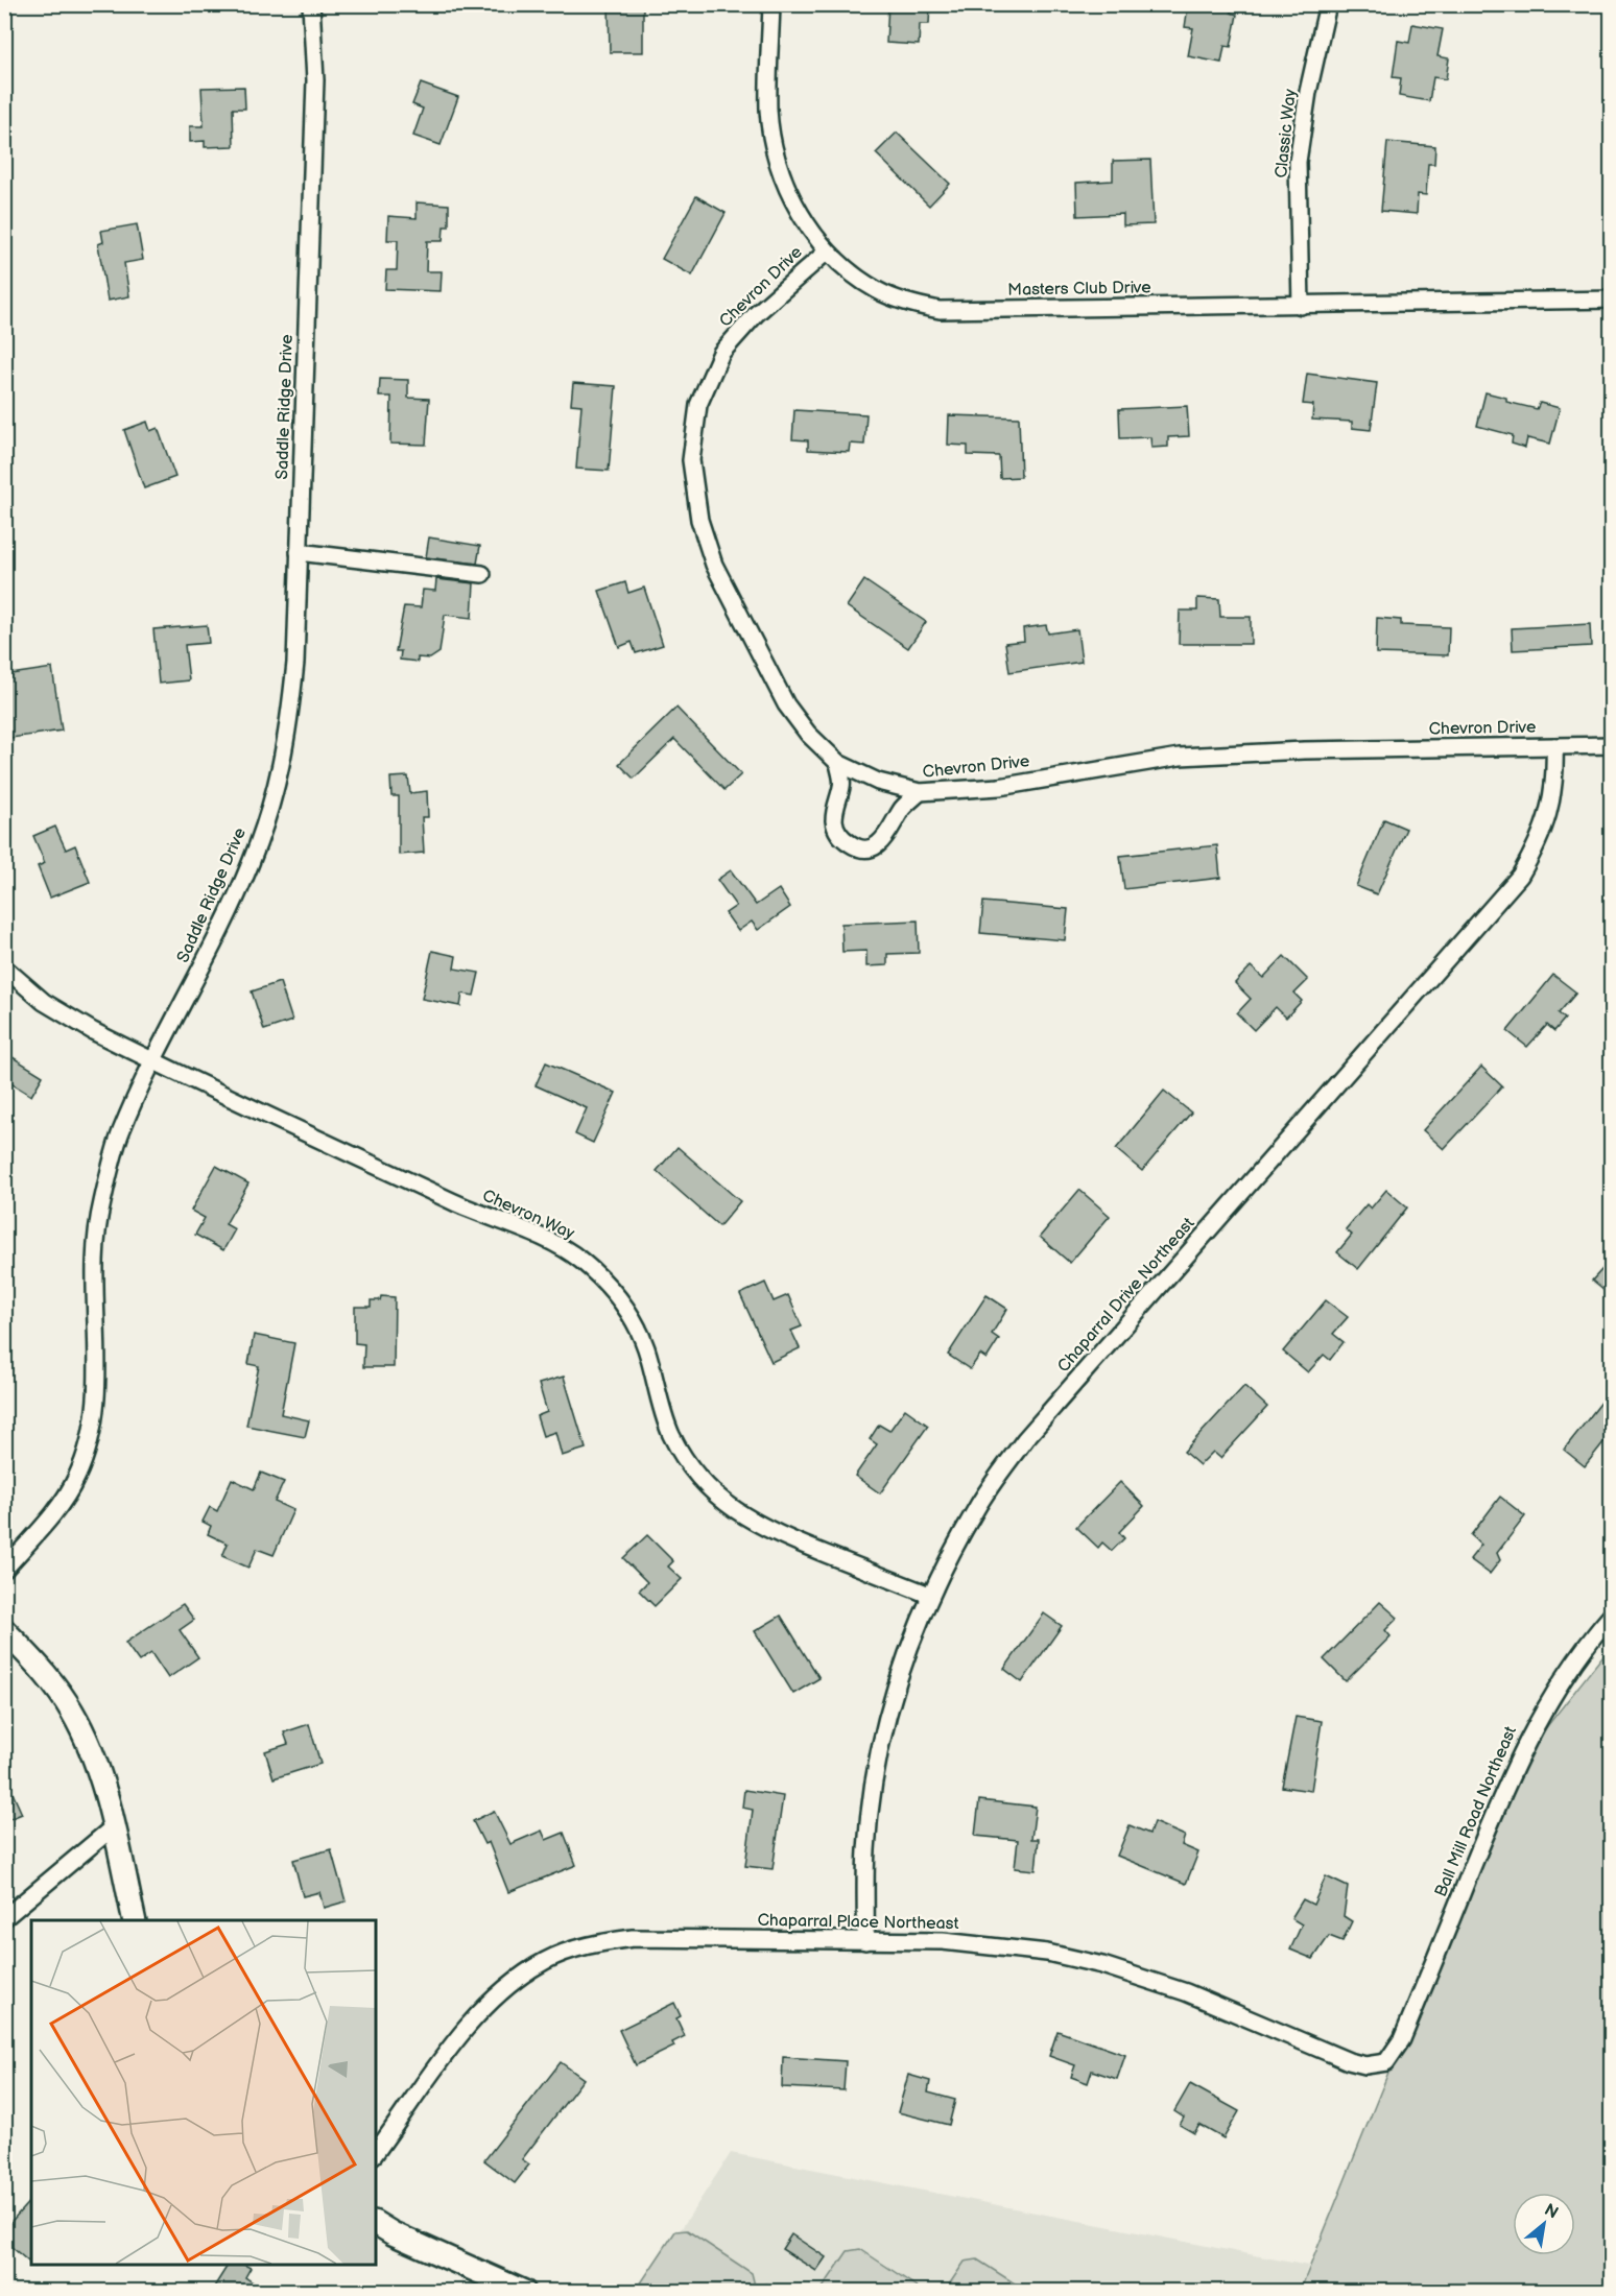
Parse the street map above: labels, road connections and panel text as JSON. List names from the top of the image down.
{
  "streets": {
    "street": [
      "Classic Way",
      "Chevron Drive",
      "Masters Club Drive",
      "Saddle Ridge Drive",
      "Chevron Way",
      "Chaparral Drive Northeast",
      "Ball Mill Road Northeast",
      "Chaparral Place Northeast"
    ]
  },
  "crossings": [
    ["Classic Way", "Masters Club Drive"],
    ["Chevron Drive", "Masters Club Drive"],
    ["Chevron Drive", "Chaparral Drive Northeast"],
    ["Saddle Ridge Drive", "Chevron Way"],
    ["Chevron Way", "Chaparral Drive Northeast"],
    ["Chaparral Drive Northeast", "Chaparral Place Northeast"],
    ["Ball Mill Road Northeast", "Chaparral Place Northeast"]
  ],
  "north": "top right"
}
